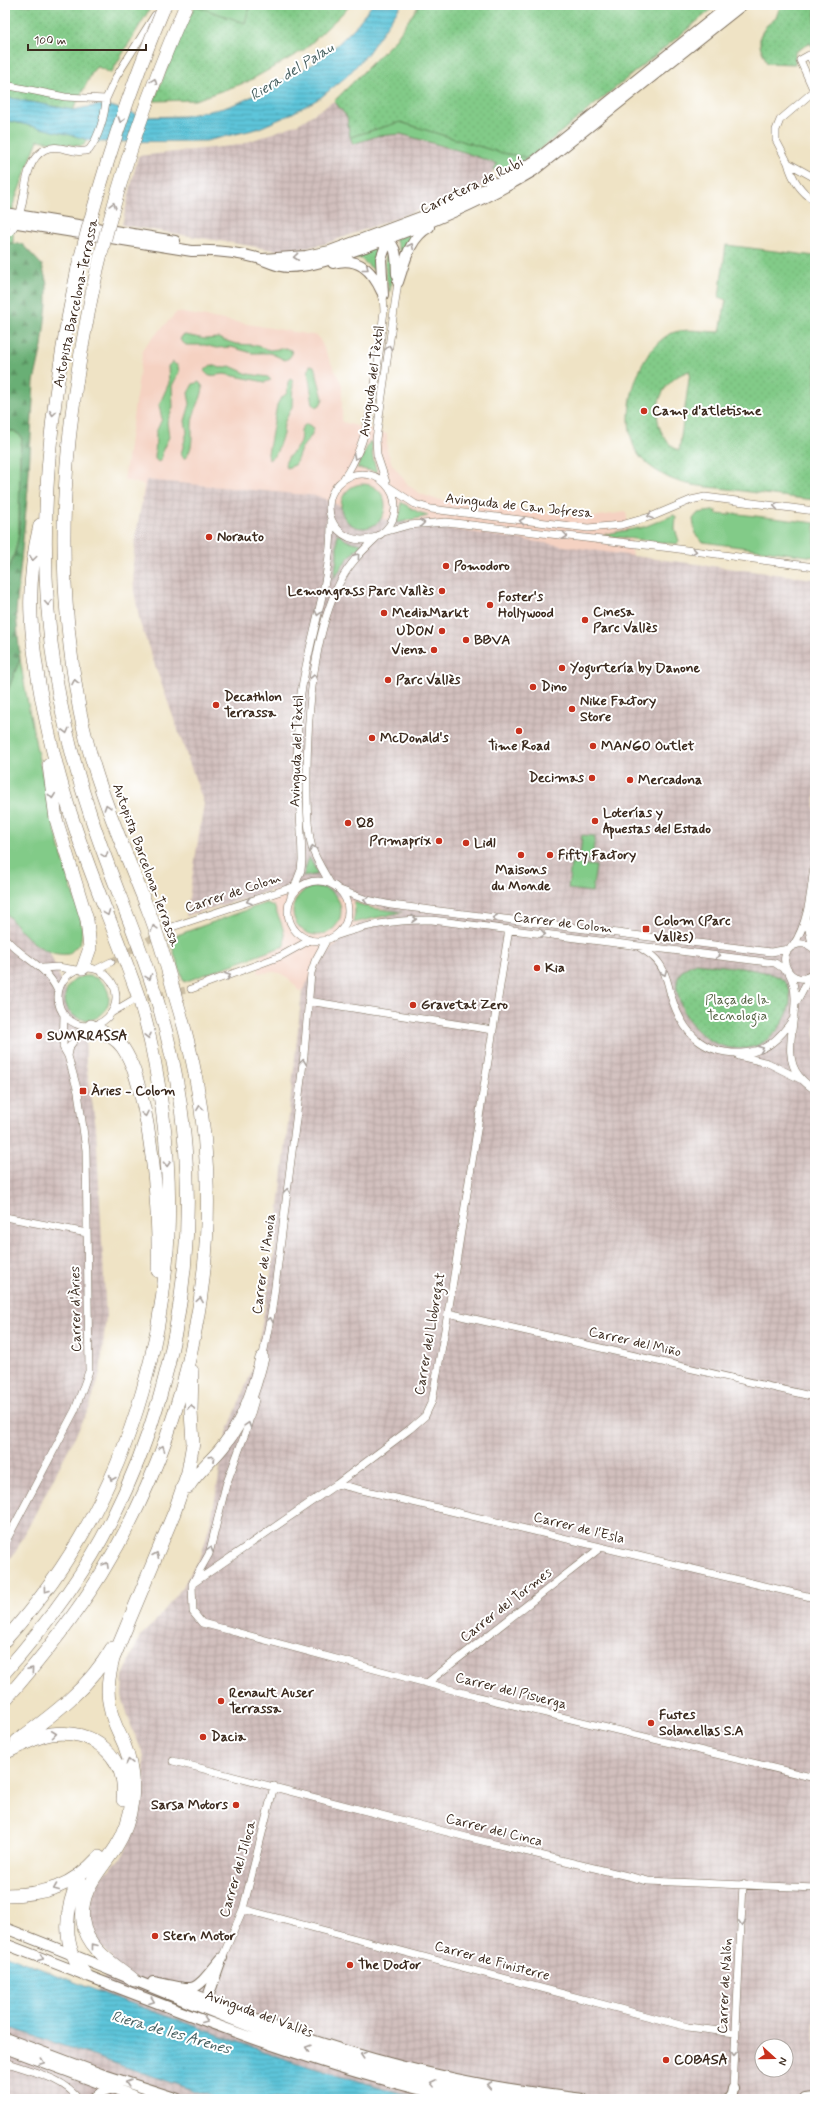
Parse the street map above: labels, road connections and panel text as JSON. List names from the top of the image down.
{
  "streets": {
    "highway": ["Autopista Barcelona-Terrassa"],
    "main road": ["Carretera de Rubí", "Avinguda del Vallès"],
    "street": [
      "Avinguda del Tèxtil",
      "Avinguda de Can Jofresa",
      "Carrer de Colom",
      "Carrer de l'Anoia",
      "Carrer d'Àries",
      "Carrer del Llobregat",
      "Carrer del Miño",
      "Carrer de l'Esla",
      "Carrer del Tormes",
      "Carrer del Pisuerga",
      "Carrer del Cinca",
      "Carrer del Jiloca",
      "Carrer de Finisterre",
      "Carrer de Nalón"
    ]
  },
  "crossings": [
    ["Avinguda del Tèxtil", "Avinguda de Can Jofresa"],
    ["Avinguda del Tèxtil", "Carrer de Colom"],
    ["Avinguda del Tèxtil", "Carrer de l'Anoia"],
    ["Carrer de Colom", "Carrer de l'Anoia"],
    ["Carrer de Colom", "Carrer del Llobregat"],
    ["Carrer de l'Anoia", "Carrer del Llobregat"],
    ["Carrer de l'Anoia", "Carrer del Pisuerga"],
    ["Carrer del Llobregat", "Carrer del Miño"],
    ["Carrer del Llobregat", "Carrer de l'Esla"],
    ["Carrer del Llobregat", "Carrer del Pisuerga"],
    ["Carrer de l'Esla", "Carrer del Tormes"],
    ["Carrer del Tormes", "Carrer del Pisuerga"],
    ["Carrer del Cinca", "Carrer del Jiloca"],
    ["Carrer del Cinca", "Carrer de Nalón"],
    ["Carrer del Jiloca", "Carrer de Finisterre"],
    ["Carrer de Finisterre", "Carrer de Nalón"]
  ],
  "one_way": ["Carrer de l'Anoia", "Carrer de Nalón"],
  "water": ["Riera del Palau", "Riera de les Arenes"],
  "parks": ["Plaça de la Tecnologia"],
  "places": {
    "other": [
      "Camp d'atletisme",
      "Norauto",
      "Pomodoro",
      "Lemongrass Parc Vallès",
      "Foster's Hollywood",
      "MediaMarkt",
      "Cinesa Parc Vallès",
      "UDON",
      "BBVA",
      "Viena",
      "Yogurtería by Danone",
      "Parc Vallès",
      "Dino",
      "Decathlon Terrassa",
      "Nike Factory Store",
      "Time Road",
      "McDonald's",
      "MANGO Outlet",
      "Decimas",
      "Mercadona",
      "Loterías y Apuestas del Estado",
      "Q8",
      "Primaprix",
      "Lidl",
      "Maisons du Monde",
      "Fifty Factory",
      "Kia",
      "Gravetat Zero",
      "SUMRRASSA",
      "Renault Auser Terrassa",
      "Fustes Solanellas S.A",
      "Dacia",
      "Sarsa Motors",
      "Stern Motor",
      "The Doctor",
      "COBASA"
    ],
    "transit": ["Colom (Parc Vallès)", "Àries - Colom"]
  },
  "scale_bar": "100 m",
  "north": "right"
}
